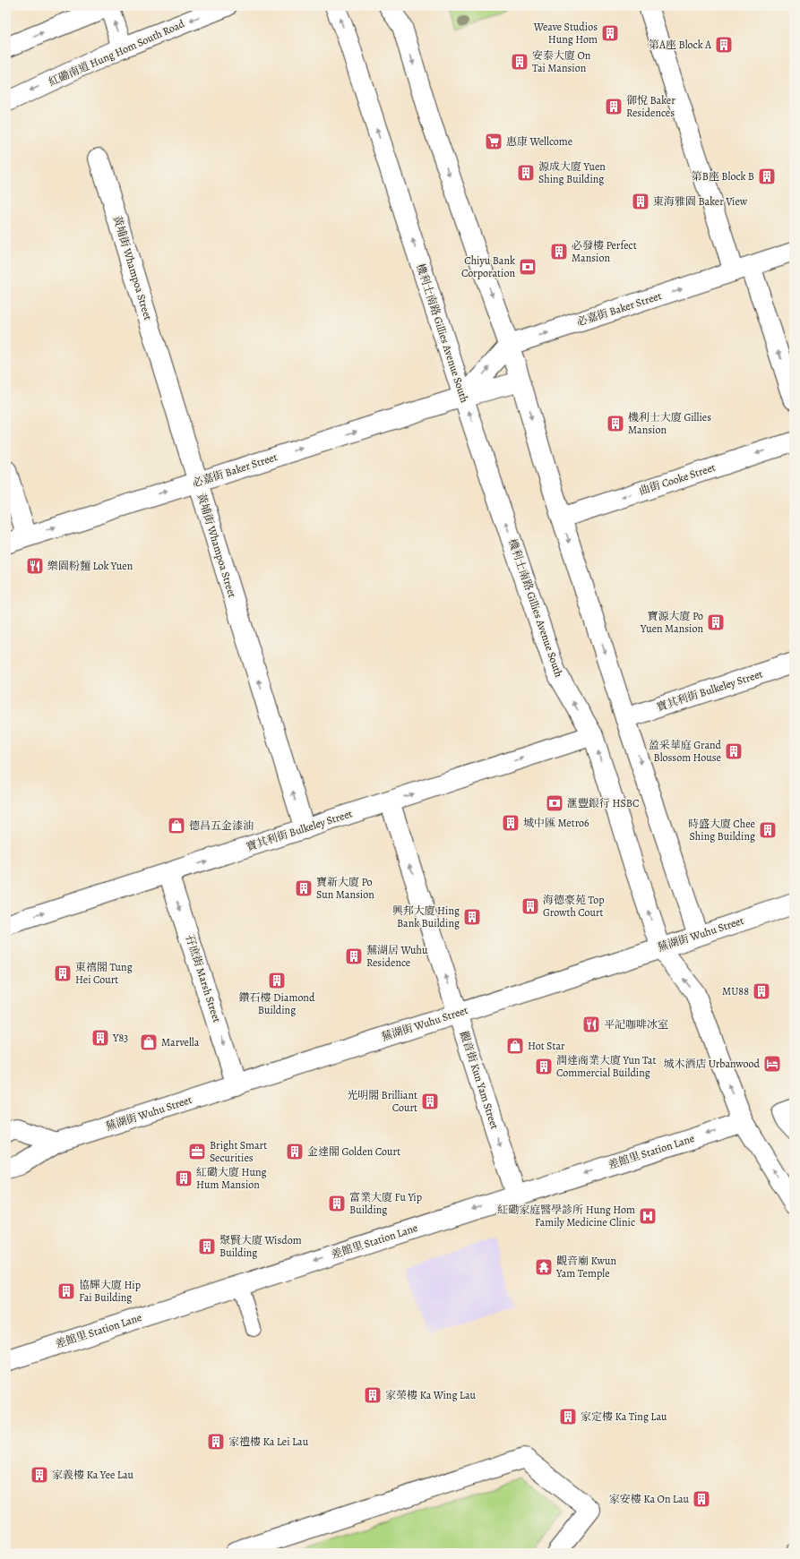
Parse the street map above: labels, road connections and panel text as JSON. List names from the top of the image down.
{
  "streets": {
    "street": [
      "紅磡南道 Hung Hom South Road",
      "黃埔街 Whampoa Street",
      "必嘉街 Baker Street",
      "機利士南路 Gillies Avenue South",
      "曲街 Cooke Street",
      "寶其利街 Bulkeley Street",
      "蕪湖街 Wuhu Street",
      "孖庶街 Marsh Street",
      "觀音街 Kun Yam Street",
      "差館里 Station Lane"
    ]
  },
  "crossings": [
    ["黃埔街 Whampoa Street", "必嘉街 Baker Street"],
    ["黃埔街 Whampoa Street", "寶其利街 Bulkeley Street"],
    ["必嘉街 Baker Street", "機利士南路 Gillies Avenue South"],
    ["機利士南路 Gillies Avenue South", "寶其利街 Bulkeley Street"],
    ["機利士南路 Gillies Avenue South", "蕪湖街 Wuhu Street"],
    ["機利士南路 Gillies Avenue South", "差館里 Station Lane"],
    ["寶其利街 Bulkeley Street", "孖庶街 Marsh Street"],
    ["寶其利街 Bulkeley Street", "觀音街 Kun Yam Street"],
    ["蕪湖街 Wuhu Street", "孖庶街 Marsh Street"],
    ["蕪湖街 Wuhu Street", "觀音街 Kun Yam Street"],
    ["觀音街 Kun Yam Street", "差館里 Station Lane"]
  ],
  "one_way": [
    "黃埔街 Whampoa Street",
    "必嘉街 Baker Street",
    "曲街 Cooke Street",
    "寶其利街 Bulkeley Street",
    "孖庶街 Marsh Street",
    "差館里 Station Lane"
  ],
  "places": {
    "building": [
      "Weave Studios Hung Hom",
      "第A座 Block A",
      "安泰大廈 On Tai Mansion",
      "御悅 Baker Residences",
      "源成大廈 Yuen Shing Building",
      "第B座 Block B",
      "東海雅園 Baker View",
      "必發樓 Perfect Mansion",
      "機利士大廈 Gillies Mansion",
      "寶源大廈 Po Yuen Mansion",
      "盈采華庭 Grand Blossom House",
      "城中匯 Metro6",
      "時盛大廈 Chee Shing Building",
      "寶新大廈 Po Sun Mansion",
      "海德豪苑 Top Growth Court",
      "興邦大廈 Hing Bank Building",
      "蕪湖居 Wuhu Residence",
      "東禧閣 Tung Hei Court",
      "鑽石樓 Diamond Building",
      "MU88",
      "Y83",
      "潤達商業大廈 Yun Tat Commercial Building",
      "光明閣 Brilliant Court",
      "金達閣 Golden Court",
      "紅磡大廈 Hung Hum Mansion",
      "富業大廈 Fu Yip Building",
      "聚賢大廈 Wisdom Building",
      "協輝大廈 Hip Fai Building",
      "家榮樓 Ka Wing Lau",
      "家定樓 Ka Ting Lau",
      "家禮樓 Ka Lei Lau",
      "家義樓 Ka Yee Lau",
      "家安樓 Ka On Lau"
    ],
    "supermarket": ["惠康 Wellcome"],
    "bank": ["Chiyu Bank Corporation", "滙豐銀行 HSBC"],
    "restaurant": ["樂園粉麵 Lok Yuen", "平記咖啡冰室"],
    "shop": ["德昌五金漆油", "Marvella", "Hot Star"],
    "hotel": ["城木酒店 Urbanwood"],
    "office": ["Bright Smart Securities"],
    "hospital": ["紅磡家庭醫學診所 Hung Hom Family Medicine Clinic"],
    "temple": ["觀音廟 Kwun Yam Temple"]
  }
}
